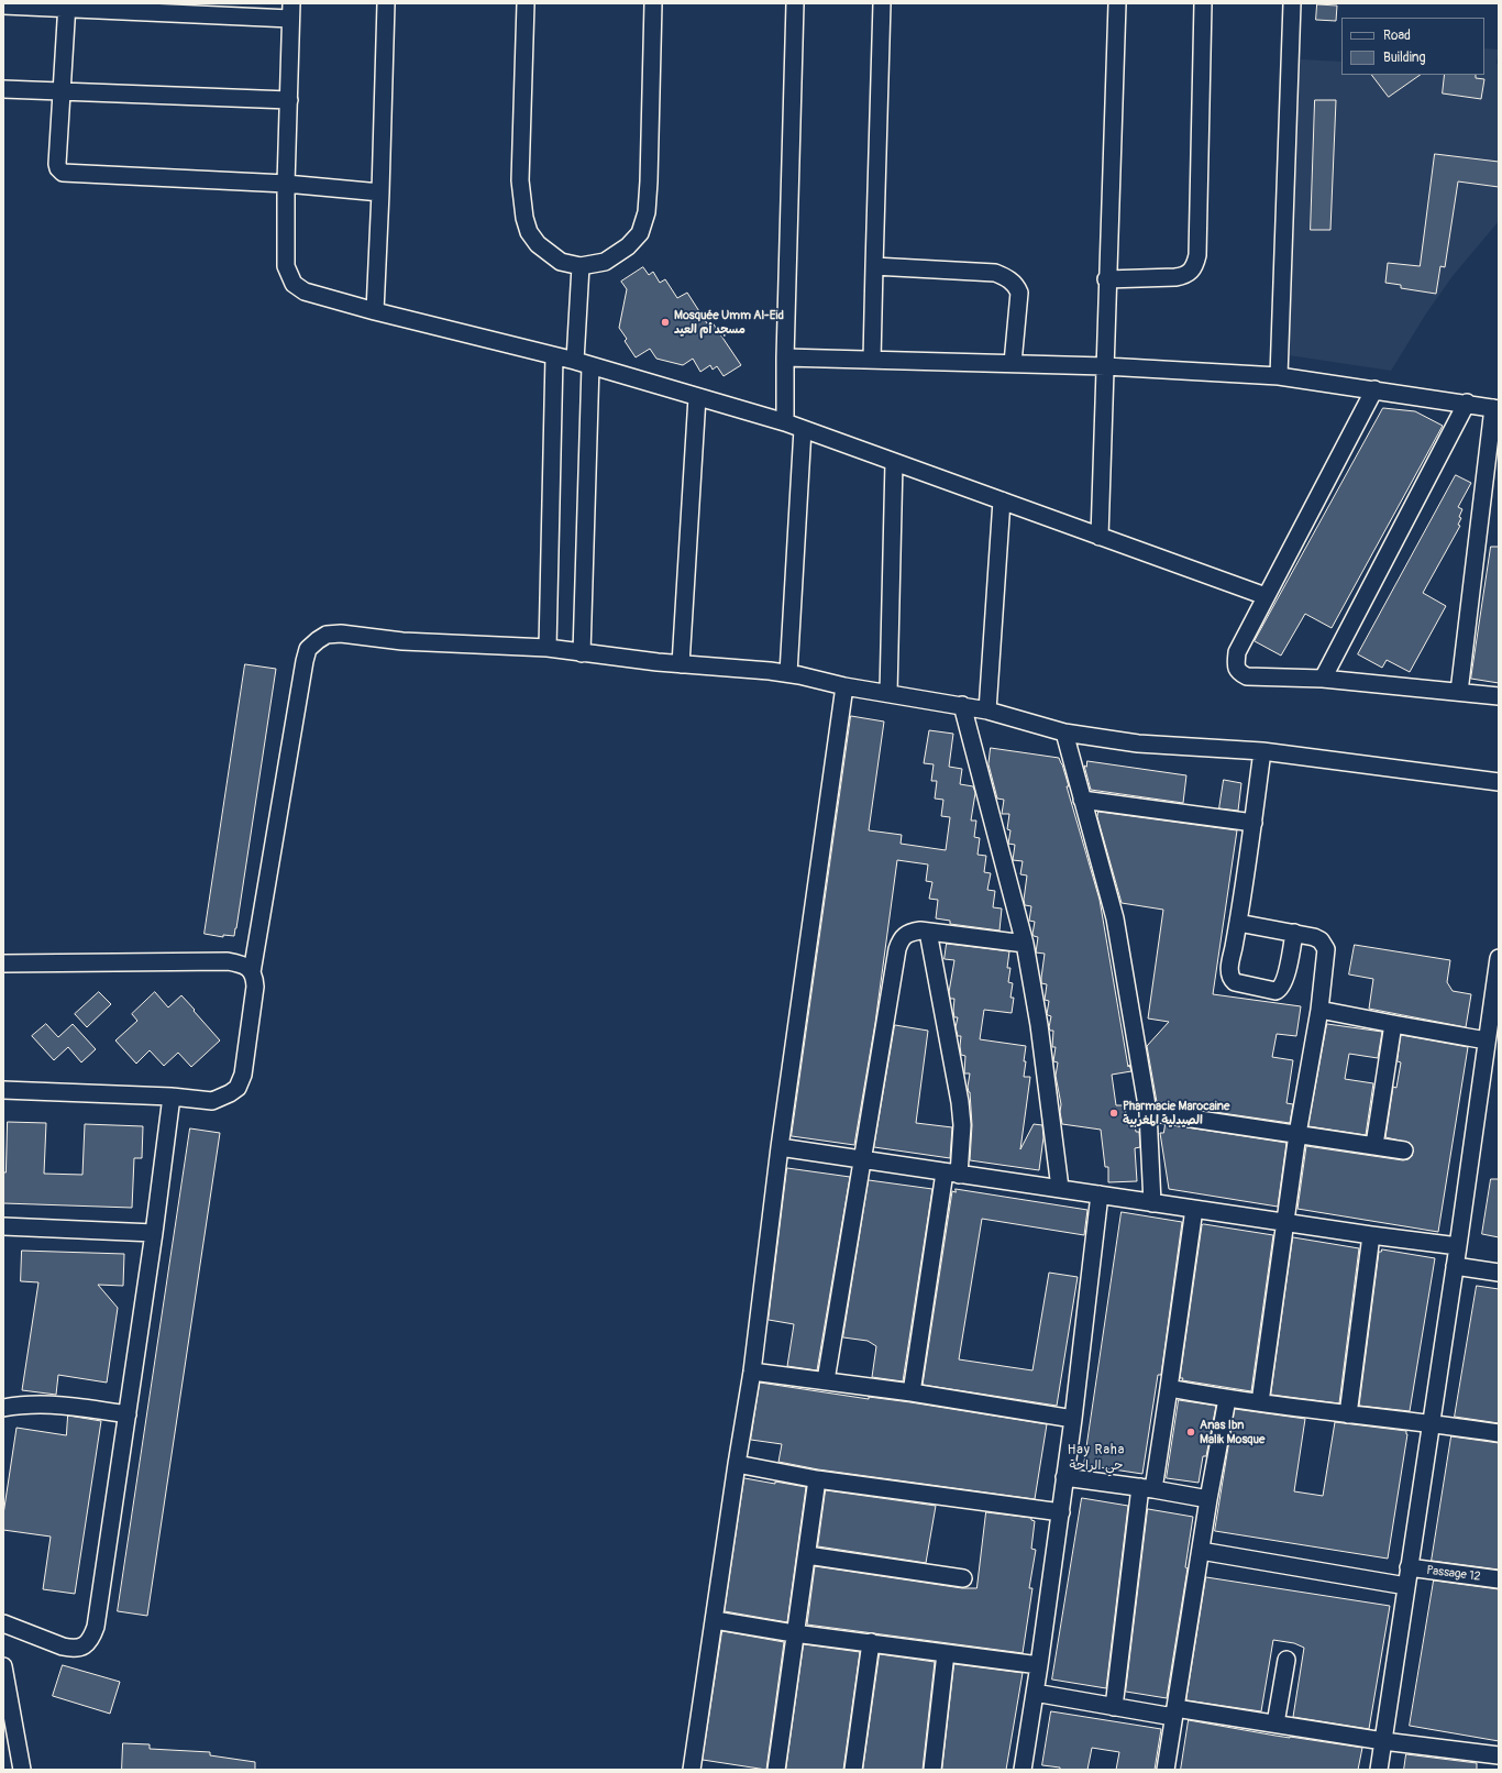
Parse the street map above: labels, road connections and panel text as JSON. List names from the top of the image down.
{
  "streets": {
    "street": ["Passage 12"]
  },
  "districts": ["Hay Raha حي الراحة"],
  "places": ["Mosquée Umm Al-Eid مسجد أم العيد", "Pharmacie Marocaine الصيدلية المغربية", "Anas Ibn Malik Mosque"],
  "legend": ["Road", "Building"]
}
